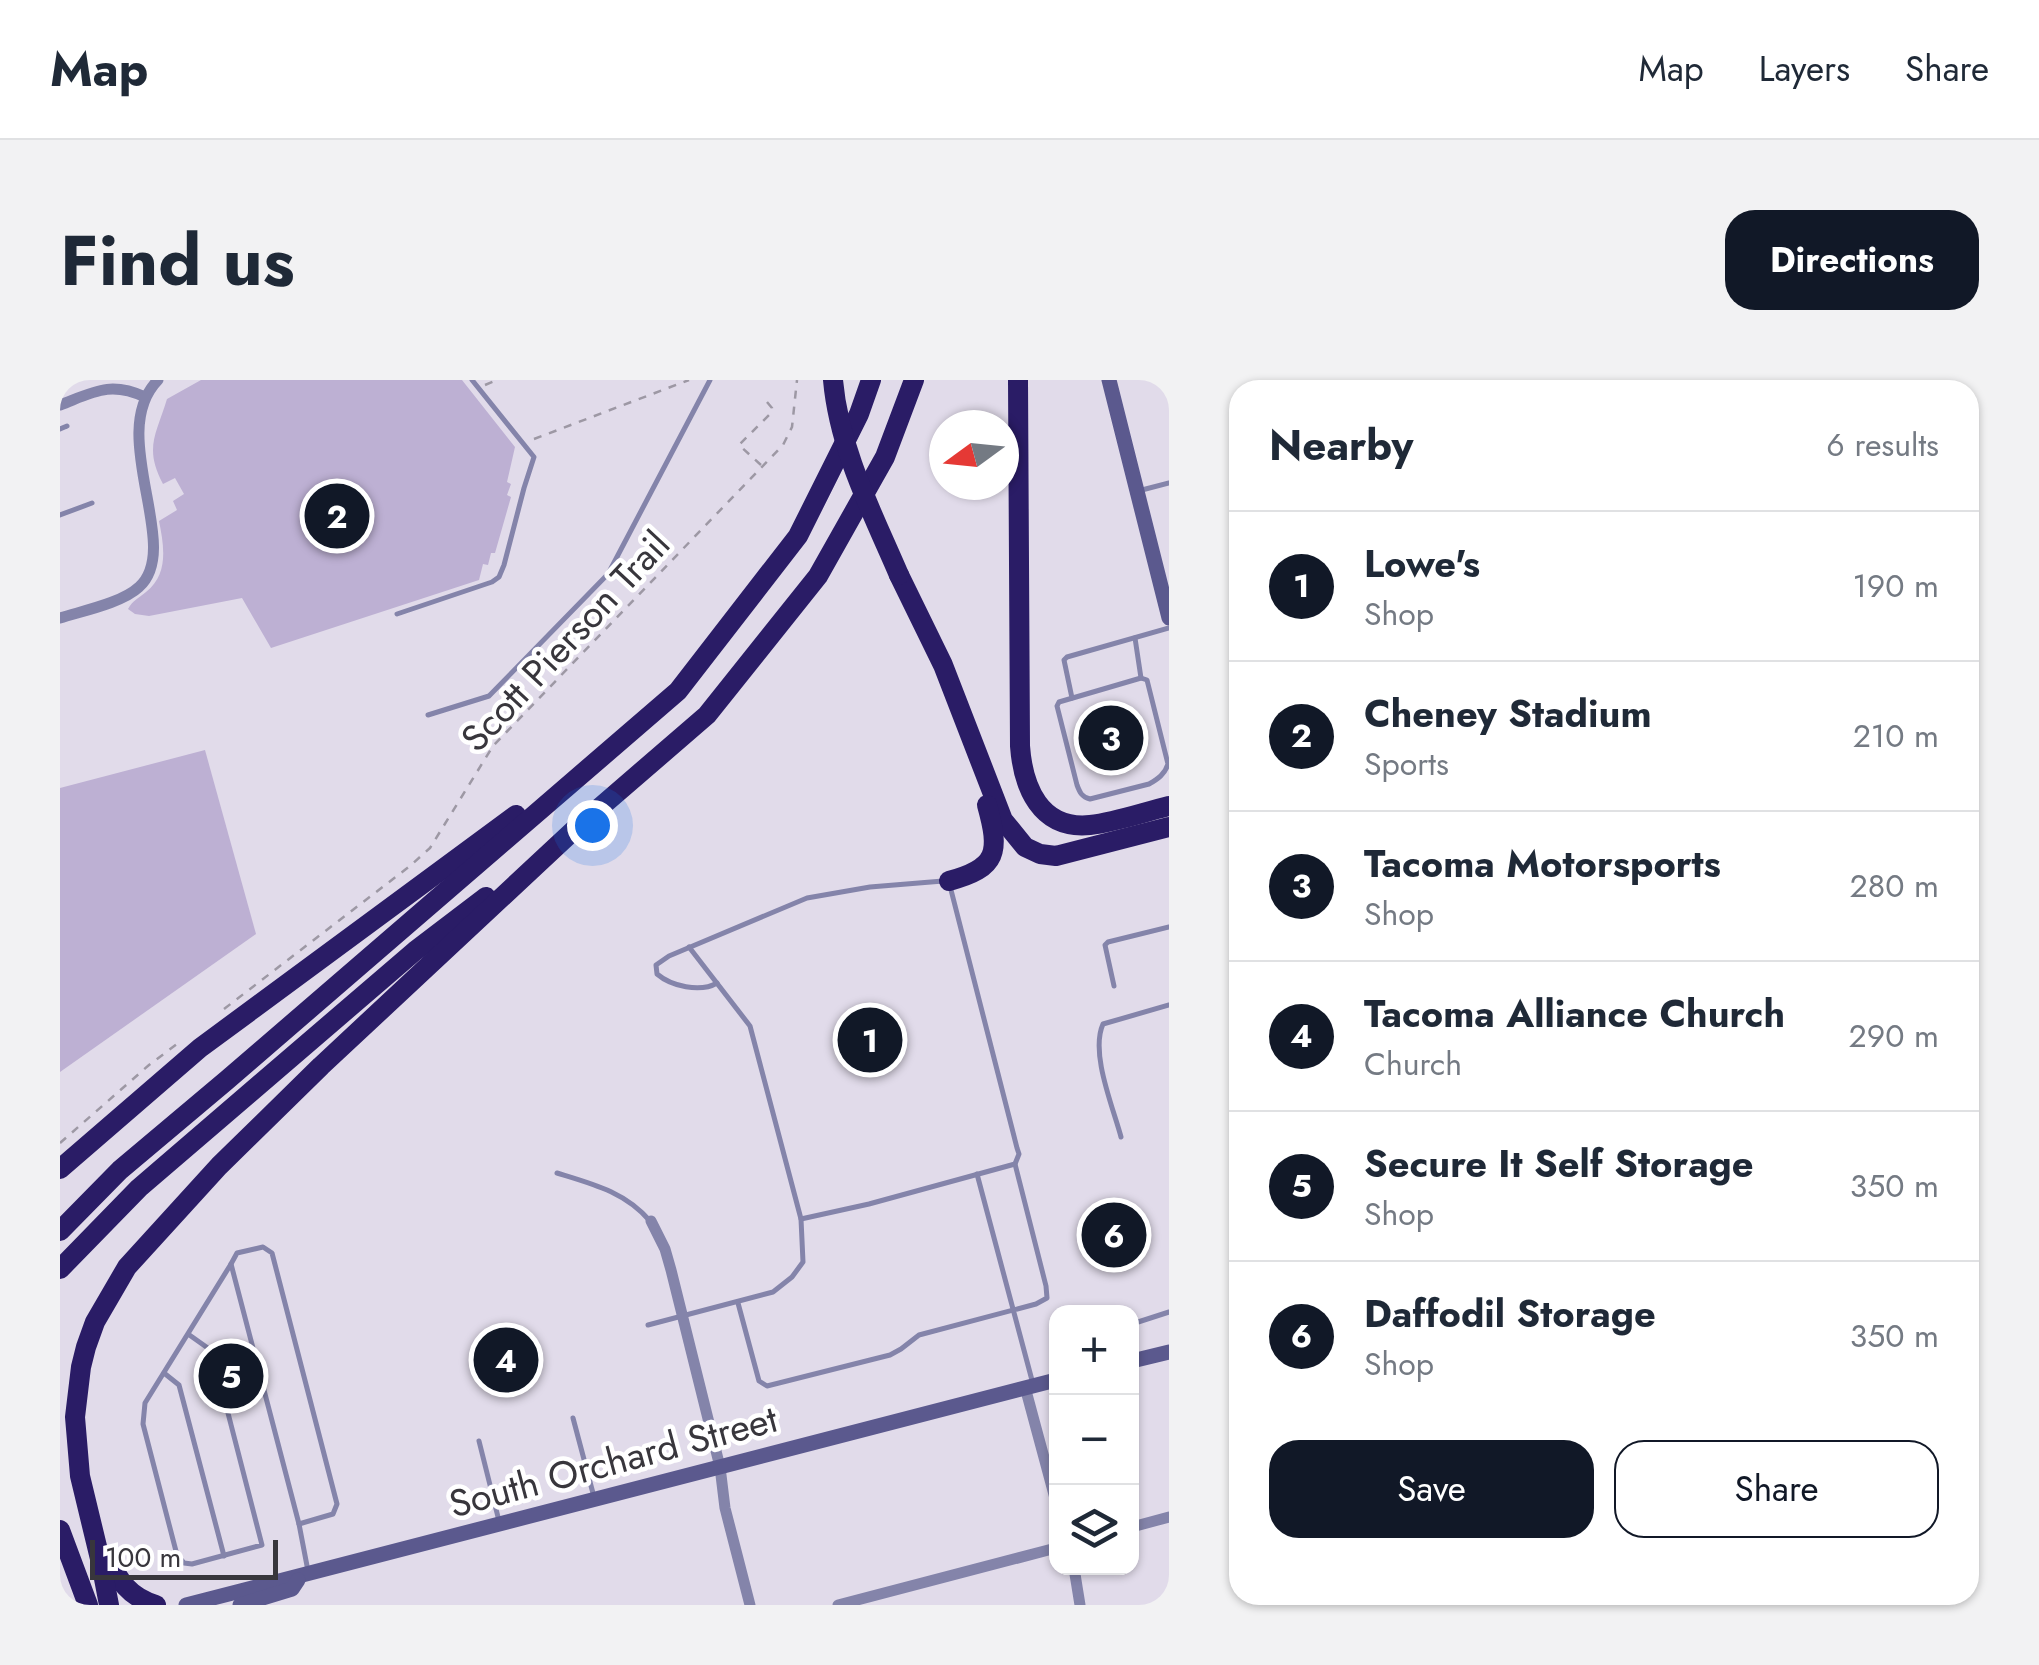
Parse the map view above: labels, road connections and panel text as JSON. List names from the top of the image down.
{
  "streets": {
    "main road": ["South Orchard Street"],
    "path": ["Scott Pierson Trail"]
  },
  "scale_bar": "100 m",
  "north": "left",
  "page": {
    "header": "Map",
    "nav": ["Map", "Layers", "Share"],
    "title": "Find us",
    "buttons": [
      "Directions",
      ["Save", "Share"]
    ],
    "heading": ["Nearby", "6 results"],
    "pins": [
      "2",
      "3",
      "1",
      "6",
      "4",
      "5"
    ],
    "list": [
      {
        "mark": "1",
        "name": "Lowe's",
        "note": "Shop",
        "value": "190 m"
      },
      {
        "mark": "2",
        "name": "Cheney Stadium",
        "note": "Sports",
        "value": "210 m"
      },
      {
        "mark": "3",
        "name": "Tacoma Motorsports",
        "note": "Shop",
        "value": "280 m"
      },
      {
        "mark": "4",
        "name": "Tacoma Alliance Church",
        "note": "Church",
        "value": "290 m"
      },
      {
        "mark": "5",
        "name": "Secure It Self Storage",
        "note": "Shop",
        "value": "350 m"
      },
      {
        "mark": "6",
        "name": "Daffodil Storage",
        "note": "Shop",
        "value": "350 m"
      }
    ],
    "map_buttons": ["+", "−"],
    "scale": "100 m"
  }
}
